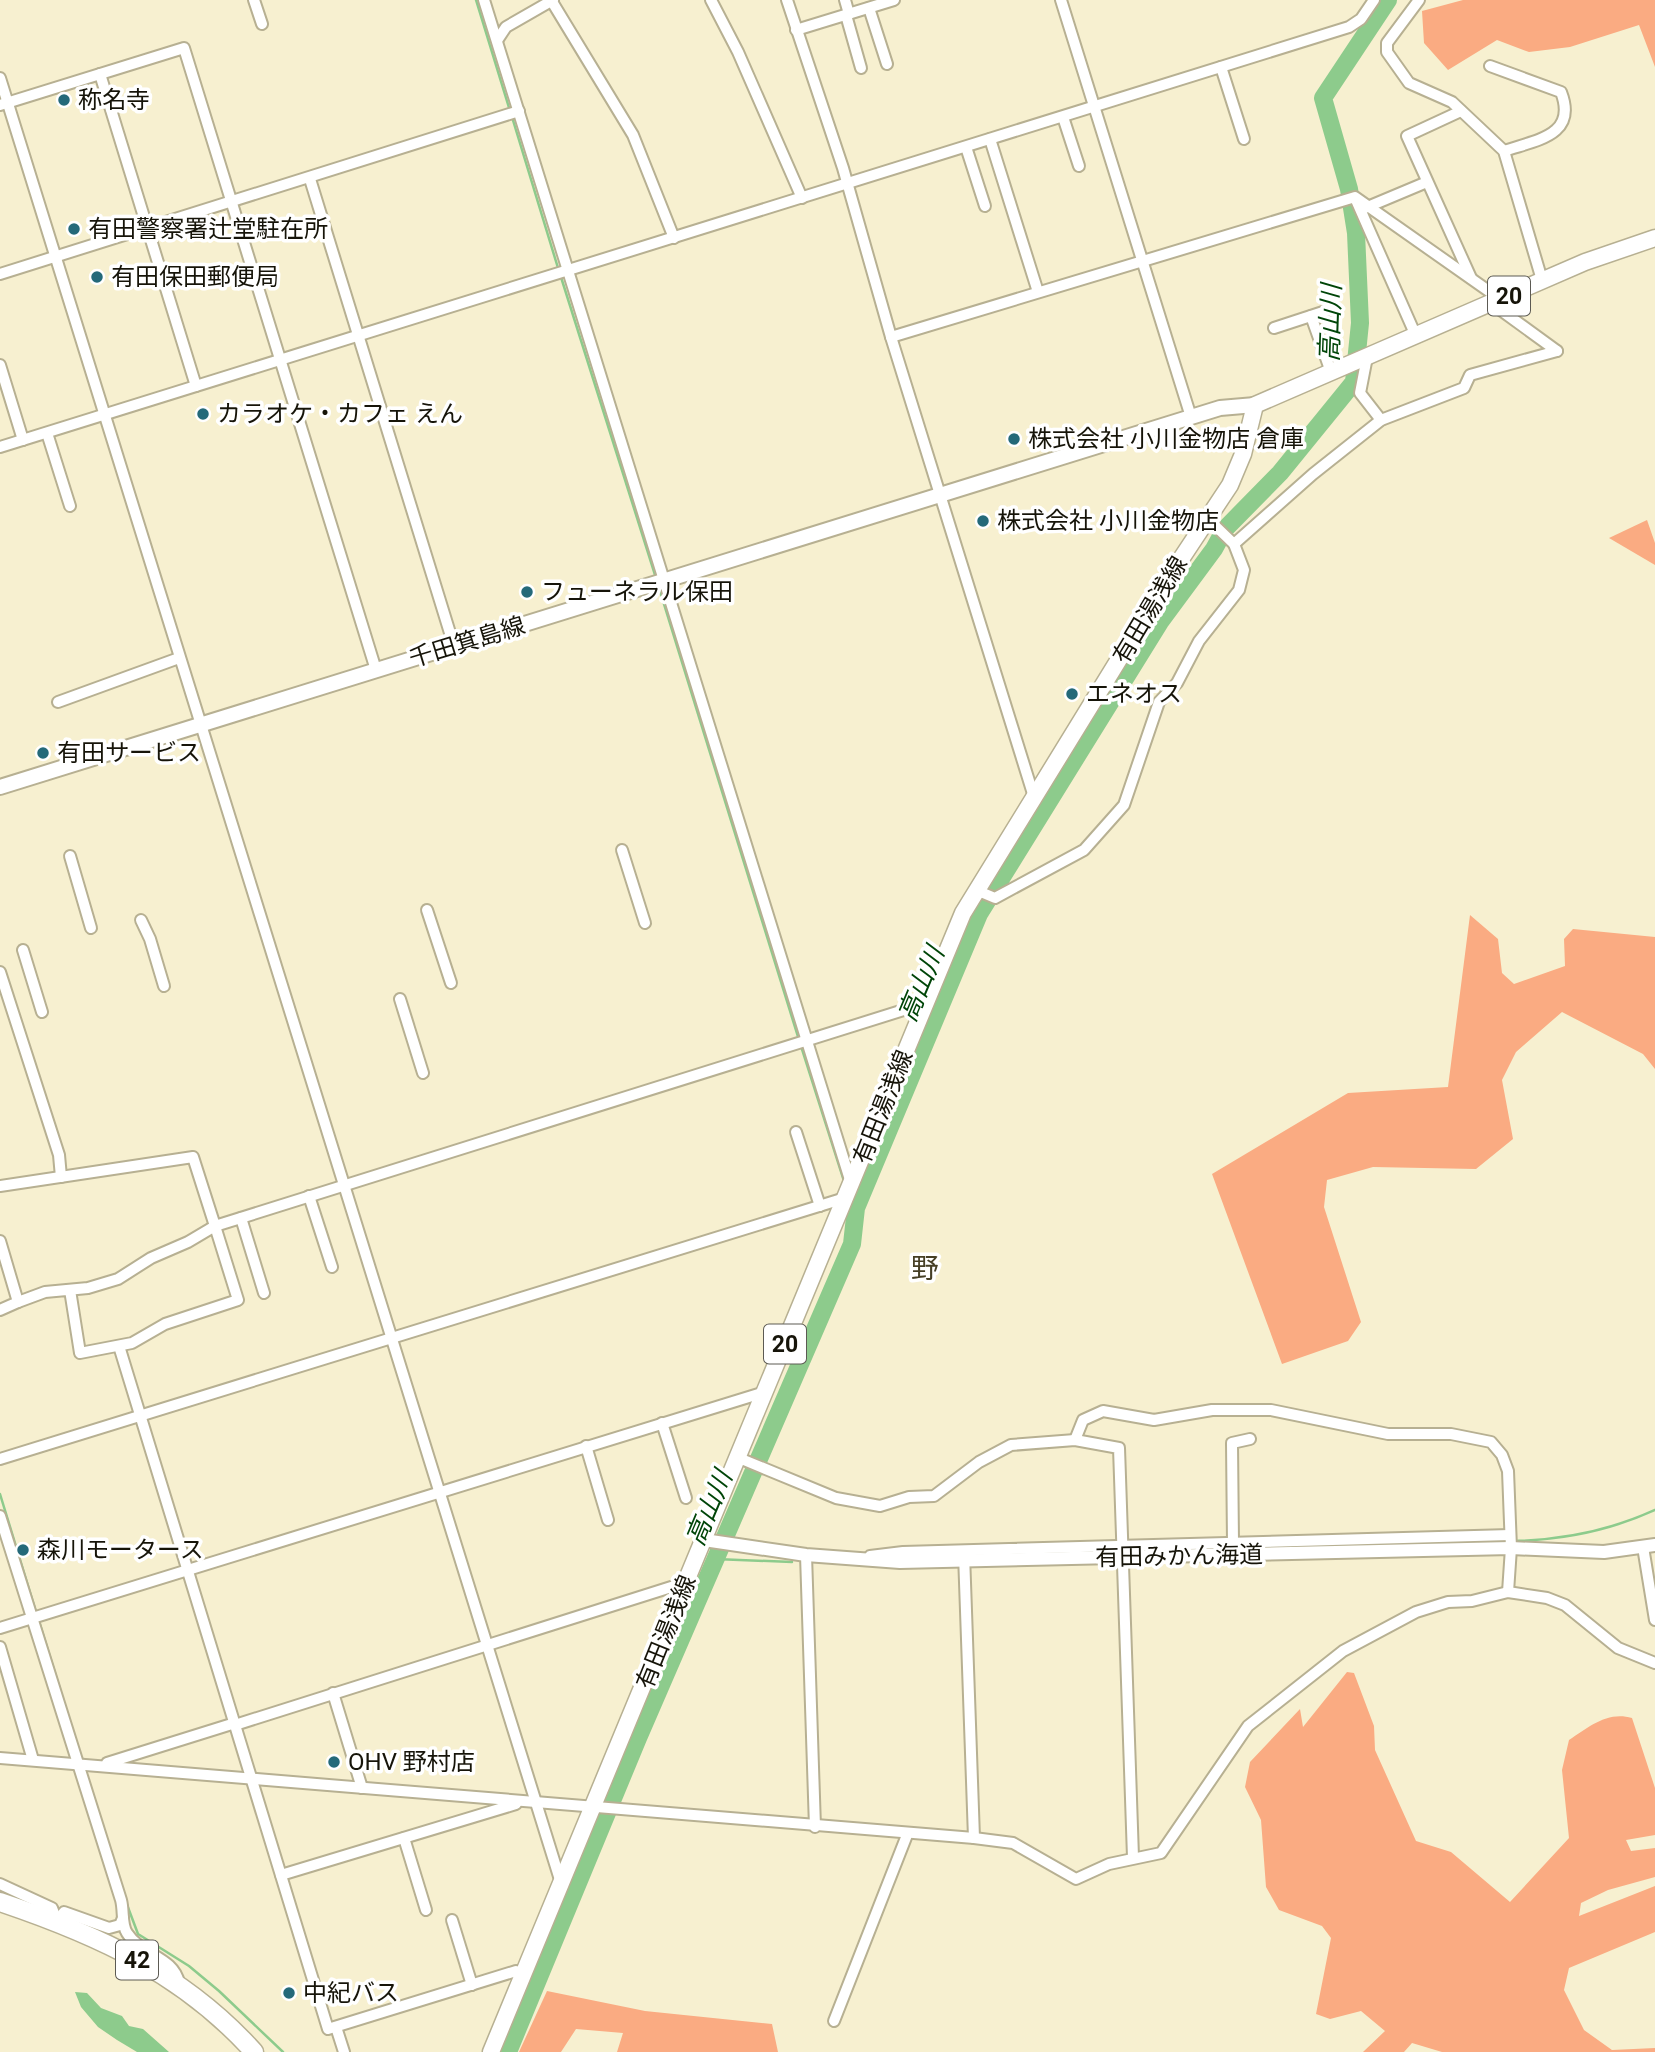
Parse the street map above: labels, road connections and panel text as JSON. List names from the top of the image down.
{
  "streets": {
    "highway": ["42"],
    "main road": ["20", "有田湯浅線", "千田箕島線"],
    "street": ["有田みかん海道"]
  },
  "crossings": [
    ["20", "有田湯浅線"],
    ["20", "千田箕島線"],
    ["有田湯浅線", "千田箕島線"],
    ["有田湯浅線", "有田みかん海道"]
  ],
  "districts": ["野"],
  "water": ["高山川"],
  "places": [
    "称名寺",
    "有田警察署辻堂駐在所",
    "有田保田郵便局",
    "カラオケ・カフェ えん",
    "株式会社 小川金物店 倉庫",
    "株式会社 小川金物店",
    "フューネラル保田",
    "エネオス",
    "有田サービス",
    "森川モータース",
    "OHV 野村店",
    "中紀バス"
  ]
}
